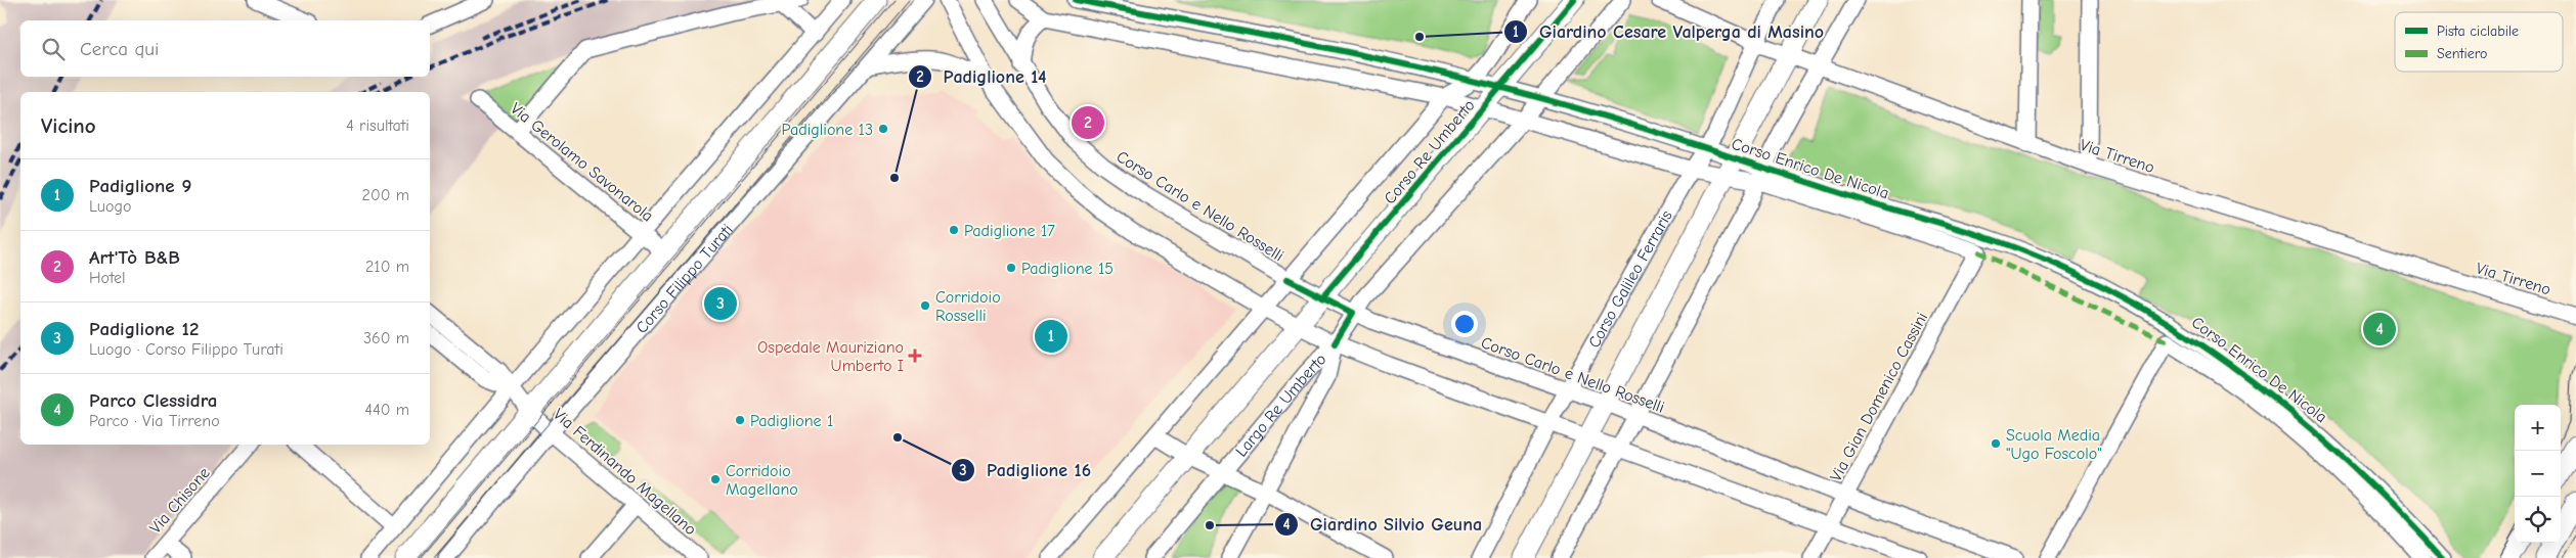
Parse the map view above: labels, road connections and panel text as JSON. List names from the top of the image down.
{
  "streets": {
    "main road": ["Corso Re Umberto", "Corso Filippo Turati"],
    "street": [
      "Via Tirreno",
      "Via Gerolamo Savonarola",
      "Corso Enrico De Nicola",
      "Corso Carlo e Nello Rosselli",
      "Corso Galileo Ferraris",
      "Via Gian Domenico Cassini",
      "Largo Re Umberto",
      "Via Ferdinando Magellano",
      "Via Chisone"
    ]
  },
  "crossings": [
    ["Corso Re Umberto", "Corso Enrico De Nicola"],
    ["Corso Re Umberto", "Corso Carlo e Nello Rosselli"],
    ["Via Tirreno", "Corso Galileo Ferraris"],
    ["Via Gerolamo Savonarola", "Corso Filippo Turati"],
    ["Corso Enrico De Nicola", "Corso Galileo Ferraris"],
    ["Corso Enrico De Nicola", "Via Gian Domenico Cassini"],
    ["Corso Carlo e Nello Rosselli", "Corso Galileo Ferraris"],
    ["Corso Carlo e Nello Rosselli", "Via Gian Domenico Cassini"],
    ["Corso Filippo Turati", "Via Ferdinando Magellano"]
  ],
  "places": {
    "other": [
      "Giardino Cesare Valperga di Masino",
      "Padiglione 13",
      "Padiglione 14",
      "Padiglione 17",
      "Padiglione 15",
      "Corridoio Rosselli",
      "Padiglione 1",
      "Padiglione 16",
      "Scuola Media \"Ugo Foscolo\"",
      "Corridoio Magellano",
      "Giardino Silvio Geuna"
    ],
    "health": ["Ospedale Mauriziano Umberto I"]
  },
  "legend": ["Pista ciclabile", "Sentiero"],
  "page": {
    "search": "Cerca qui",
    "heading": ["Vicino", "4 risultati"],
    "pins": [
      "2",
      "3",
      "4",
      "1"
    ],
    "list": [
      {
        "mark": "1",
        "name": "Padiglione 9",
        "note": "Luogo",
        "value": "200 m"
      },
      {
        "mark": "2",
        "name": "Art'Tò B&B",
        "note": "Hotel",
        "value": "210 m"
      },
      {
        "mark": "3",
        "name": "Padiglione 12",
        "note": "Luogo · Corso Filippo Turati",
        "value": "360 m"
      },
      {
        "mark": "4",
        "name": "Parco Clessidra",
        "note": "Parco · Via Tirreno",
        "value": "440 m"
      }
    ],
    "map_buttons": ["+", "−"]
  }
}
